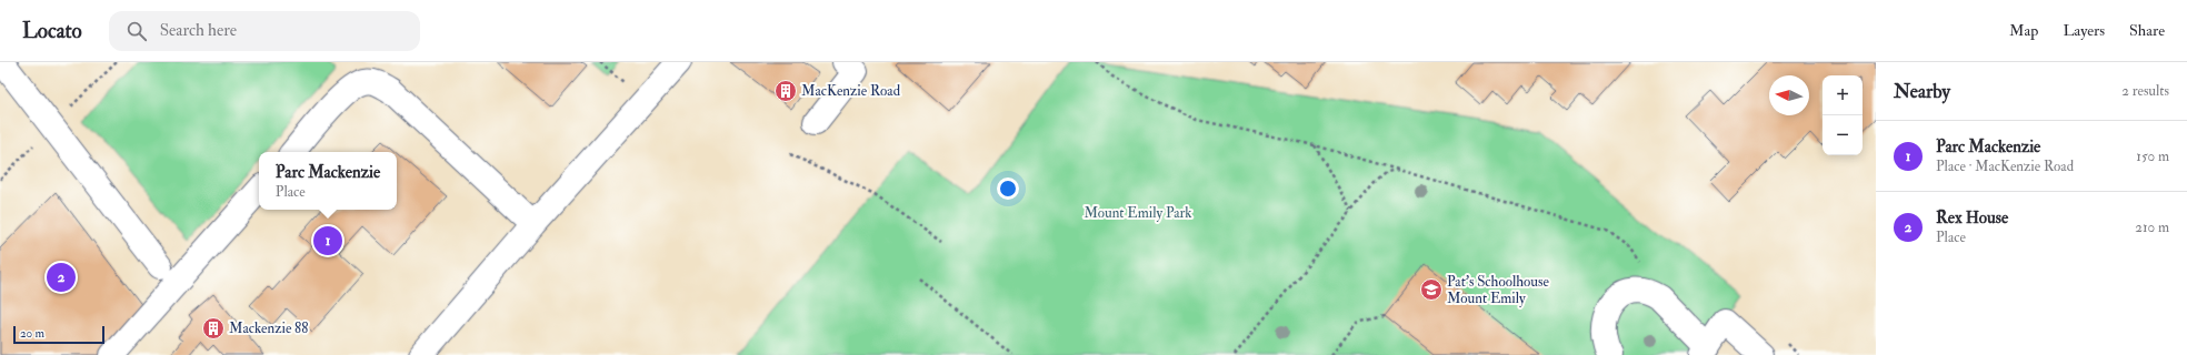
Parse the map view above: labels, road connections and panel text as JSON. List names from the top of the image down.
{
  "parks": ["Mount Emily Park"],
  "places": {
    "building": ["MacKenzie Road", "Mackenzie 88"],
    "school or university": ["Pat's Schoolhouse Mount Emily"]
  },
  "scale_bar": "20 m",
  "north": "left",
  "page": {
    "header": "Locato",
    "search": "Search here",
    "nav": ["Map", "Layers", "Share"],
    "heading": ["Nearby", "2 results"],
    "map_buttons": ["+", "−"],
    "list": [
      {
        "mark": "1",
        "name": "Parc Mackenzie",
        "note": "Place · MacKenzie Road",
        "value": "150 m"
      },
      {
        "mark": "2",
        "name": "Rex House",
        "note": "Place",
        "value": "210 m"
      }
    ],
    "popup": ["Parc Mackenzie", "Place"],
    "pins": ["1", "2"],
    "scale": "20 m"
  }
}
